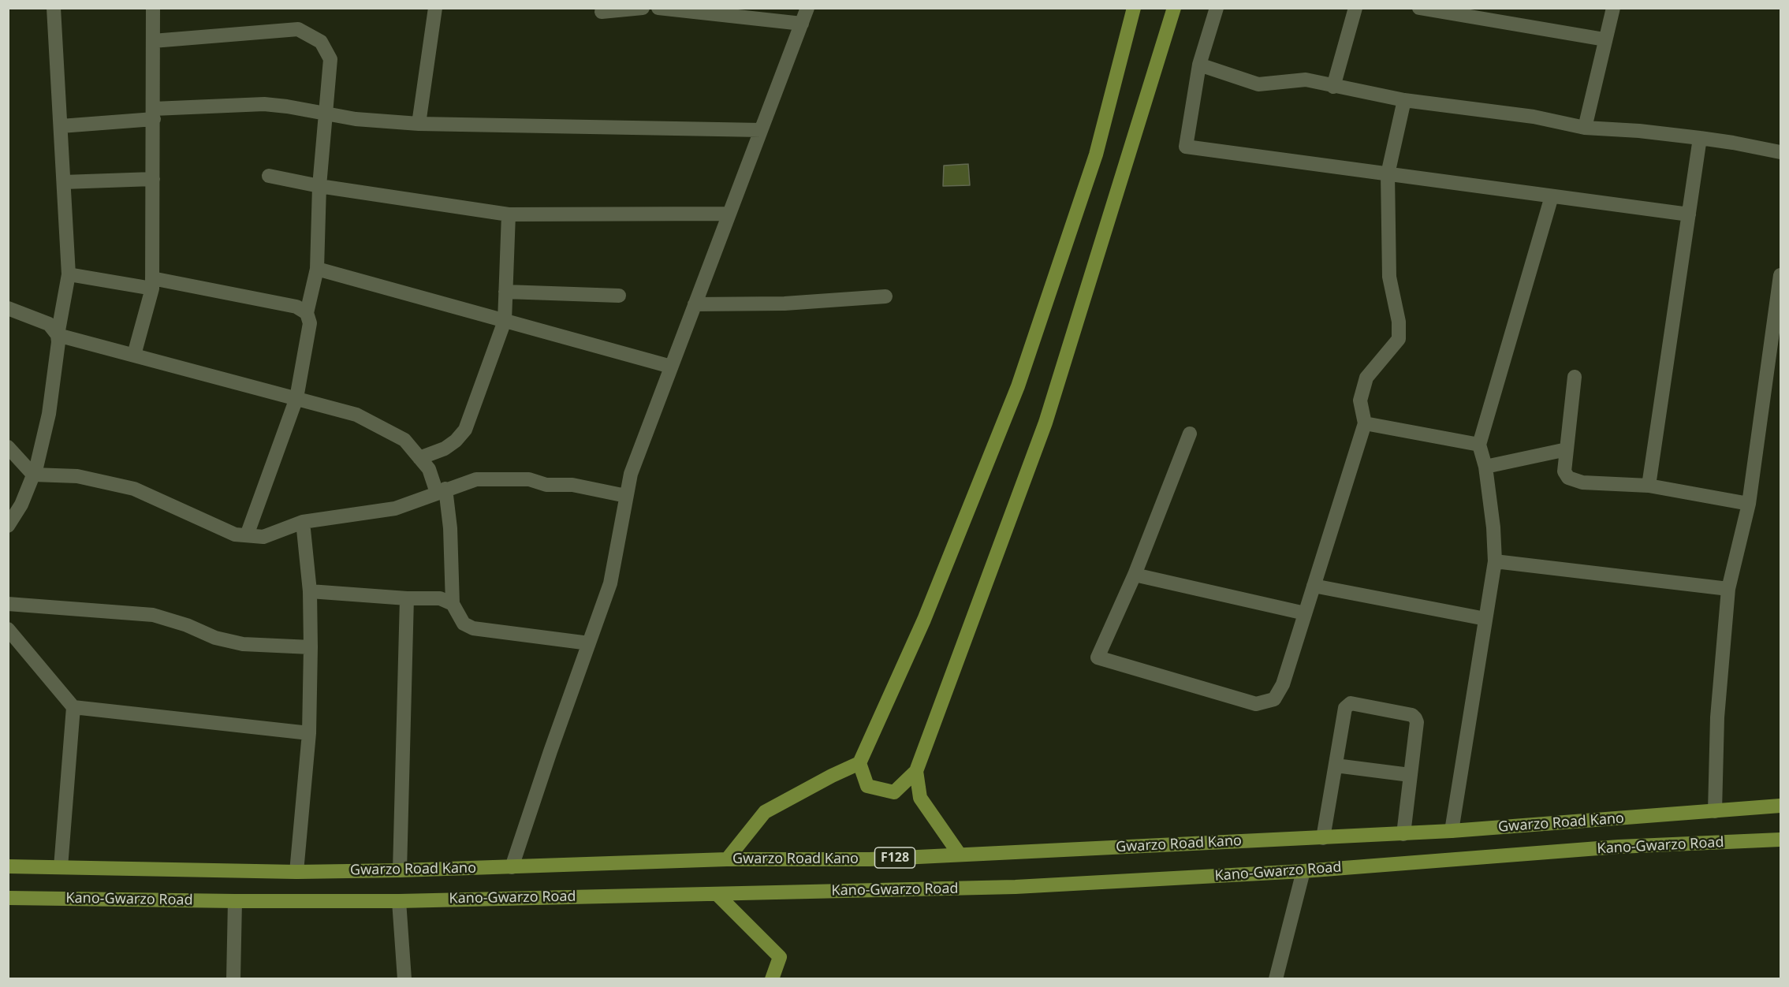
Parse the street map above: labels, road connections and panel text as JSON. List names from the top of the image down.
{
  "streets": {
    "main road": ["Gwarzo Road Kano", "Kano-Gwarzo Road", "F128"]
  }
}
